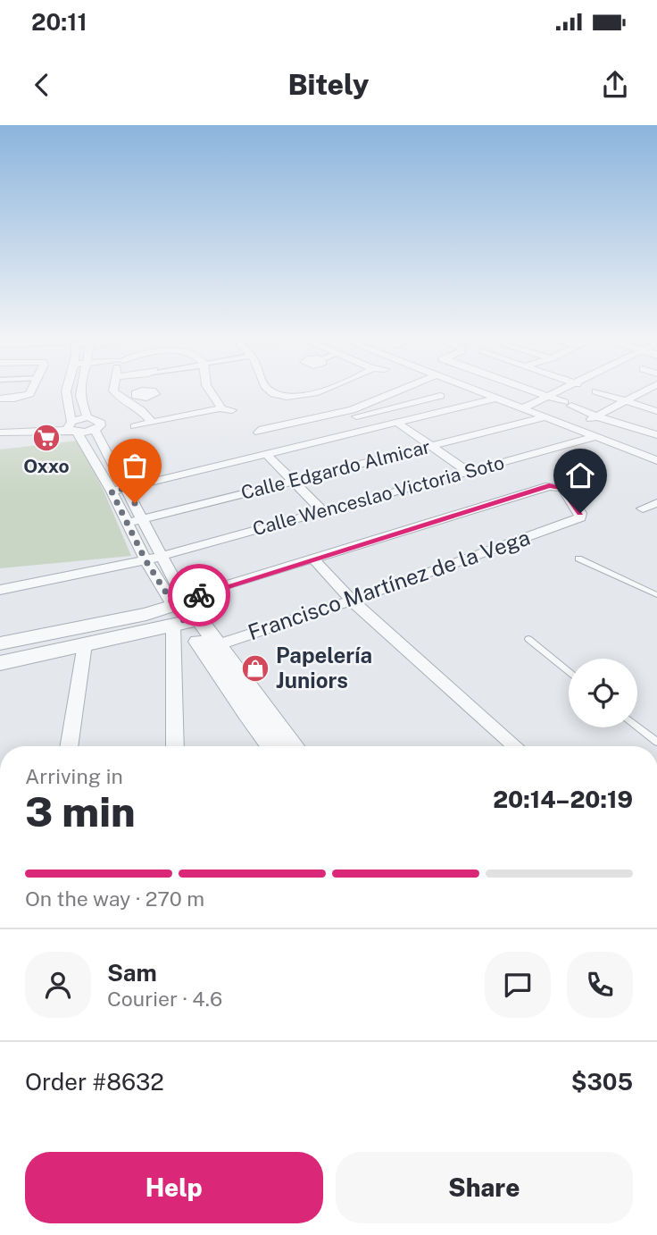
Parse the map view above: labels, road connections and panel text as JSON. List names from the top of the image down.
{
  "streets": {
    "street": ["Calle Edgardo Almicar", "Calle Wenceslao Victoria Soto", "Francisco Martínez de la Vega"]
  },
  "places": {
    "supermarket": ["Oxxo"],
    "shop": ["Papelería Juniors"]
  },
  "page": {
    "status": "20:11",
    "header": "Bitely",
    "heading": ["3 min", "Arriving in", "20:14–20:19"],
    "panel": [
      "Sam",
      "Courier · 4.6",
      "Order #8632",
      "$305"
    ],
    "bar": "On the way · 270 m",
    "buttons": ["Help", "Share"]
  }
}
